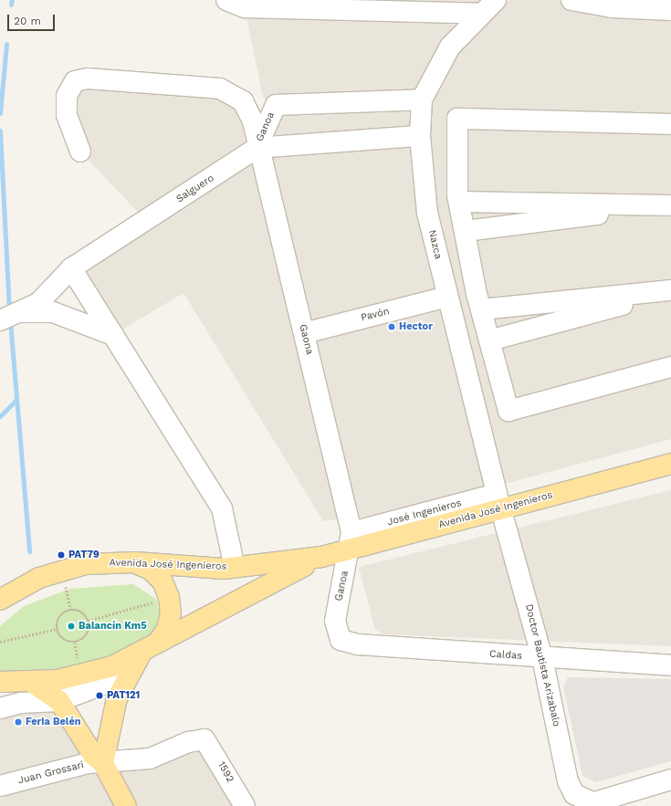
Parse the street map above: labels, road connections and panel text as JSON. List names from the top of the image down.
{
  "streets": {
    "main road": ["Avenida José Ingenieros"],
    "street": [
      "Ganoa",
      "Salguero",
      "Nazca",
      "Pavón",
      "Gaona",
      "Caldas",
      "Doctor Bautista Arizabalo",
      "1592",
      "Juan Grossari"
    ]
  },
  "crossings": [
    ["Ganoa", "Salguero"],
    ["Ganoa", "Nazca"],
    ["Ganoa", "Gaona"],
    ["Ganoa", "Avenida José Ingenieros"],
    ["Ganoa", "Caldas"],
    ["Salguero", "Nazca"],
    ["Salguero", "Gaona"],
    ["Nazca", "Pavón"],
    ["Nazca", "Avenida José Ingenieros"],
    ["Nazca", "Doctor Bautista Arizabalo"],
    ["Pavón", "Gaona"],
    ["Gaona", "Avenida José Ingenieros"],
    ["Avenida José Ingenieros", "Doctor Bautista Arizabalo"],
    ["Avenida José Ingenieros", "Juan Grossari"],
    ["Caldas", "Doctor Bautista Arizabalo"],
    ["1592", "Juan Grossari"]
  ],
  "places": [
    "Hector",
    "PAT79",
    "Balancín Km5",
    "PAT121",
    "Feria Belén"
  ],
  "scale_bar": "20 m"
}
